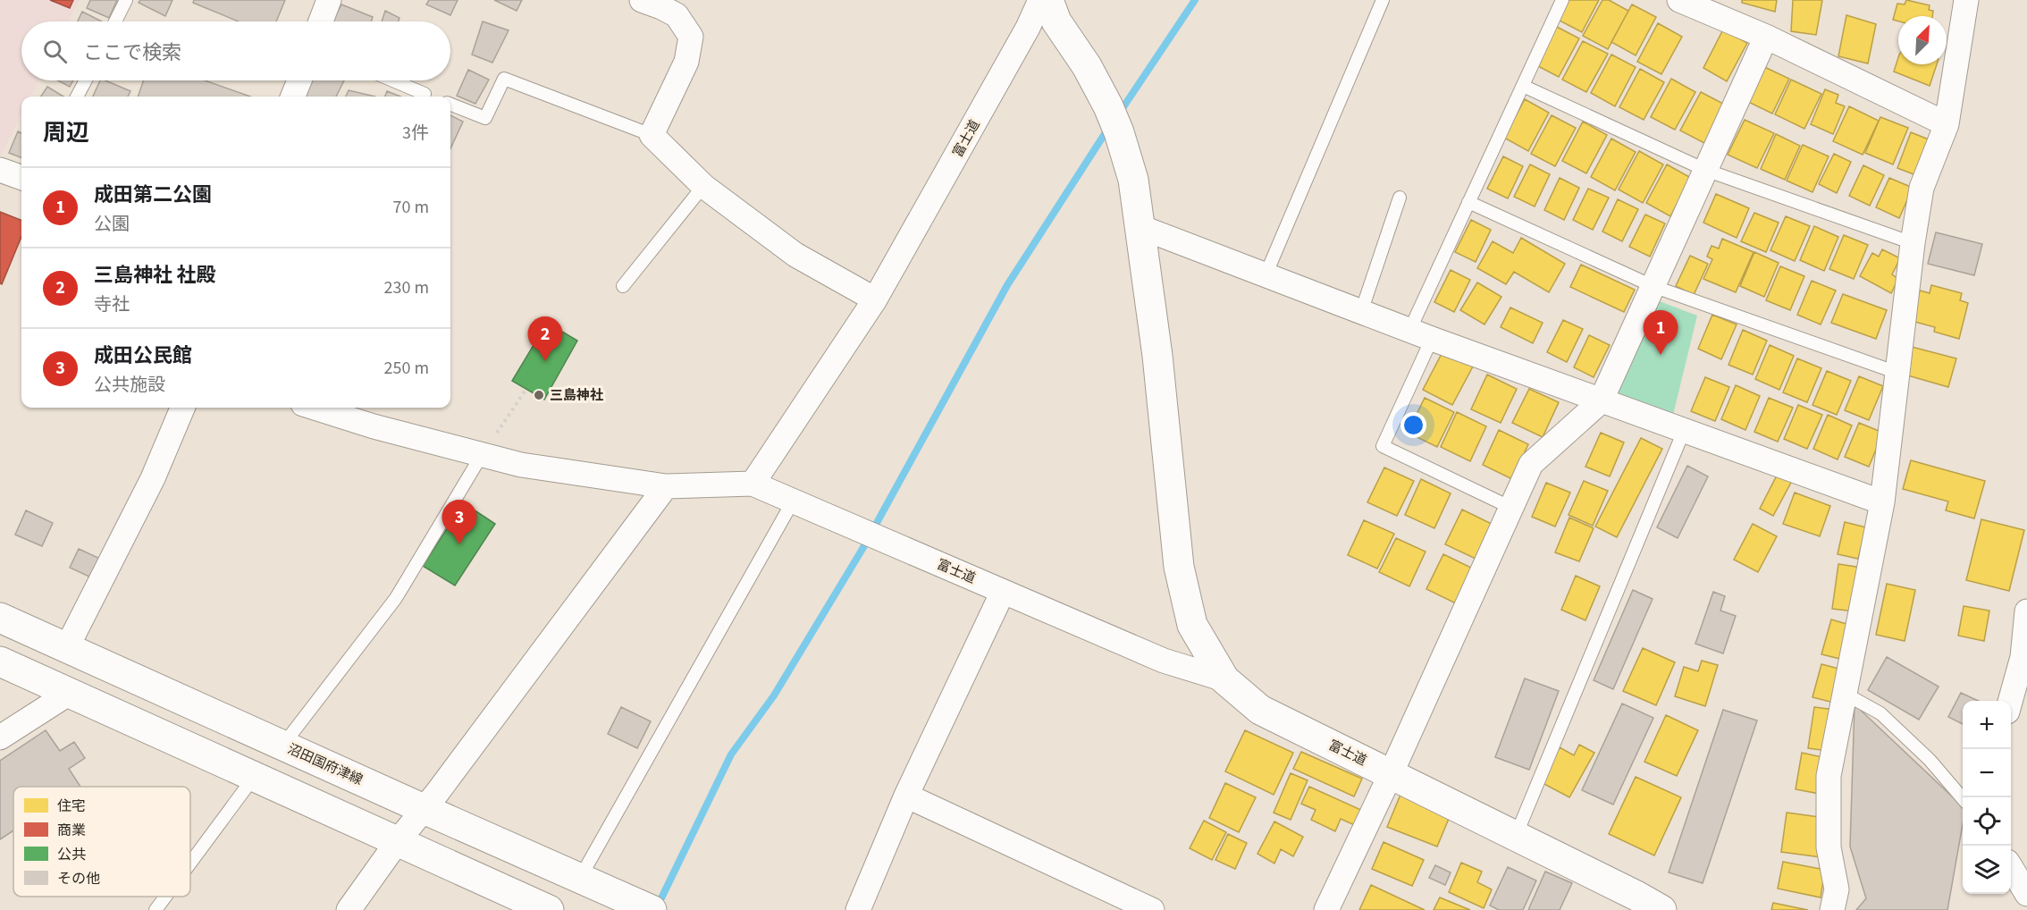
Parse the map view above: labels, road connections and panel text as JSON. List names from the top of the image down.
{
  "streets": {
    "main road": ["富士道", "沼田国府津線"]
  },
  "places": ["三島神社"],
  "legend": [
    "住宅",
    "商業",
    "公共",
    "その他"
  ],
  "north": "top right",
  "page": {
    "search": "ここで検索",
    "heading": ["周辺", "3件"],
    "list": [
      {
        "mark": "1",
        "name": "成田第二公園",
        "note": "公園",
        "value": "70 m"
      },
      {
        "mark": "2",
        "name": "三島神社 社殿",
        "note": "寺社",
        "value": "230 m"
      },
      {
        "mark": "3",
        "name": "成田公民館",
        "note": "公共施設",
        "value": "250 m"
      }
    ],
    "pins": ["1", "2", "3"],
    "map_buttons": ["+", "−"]
  }
}
